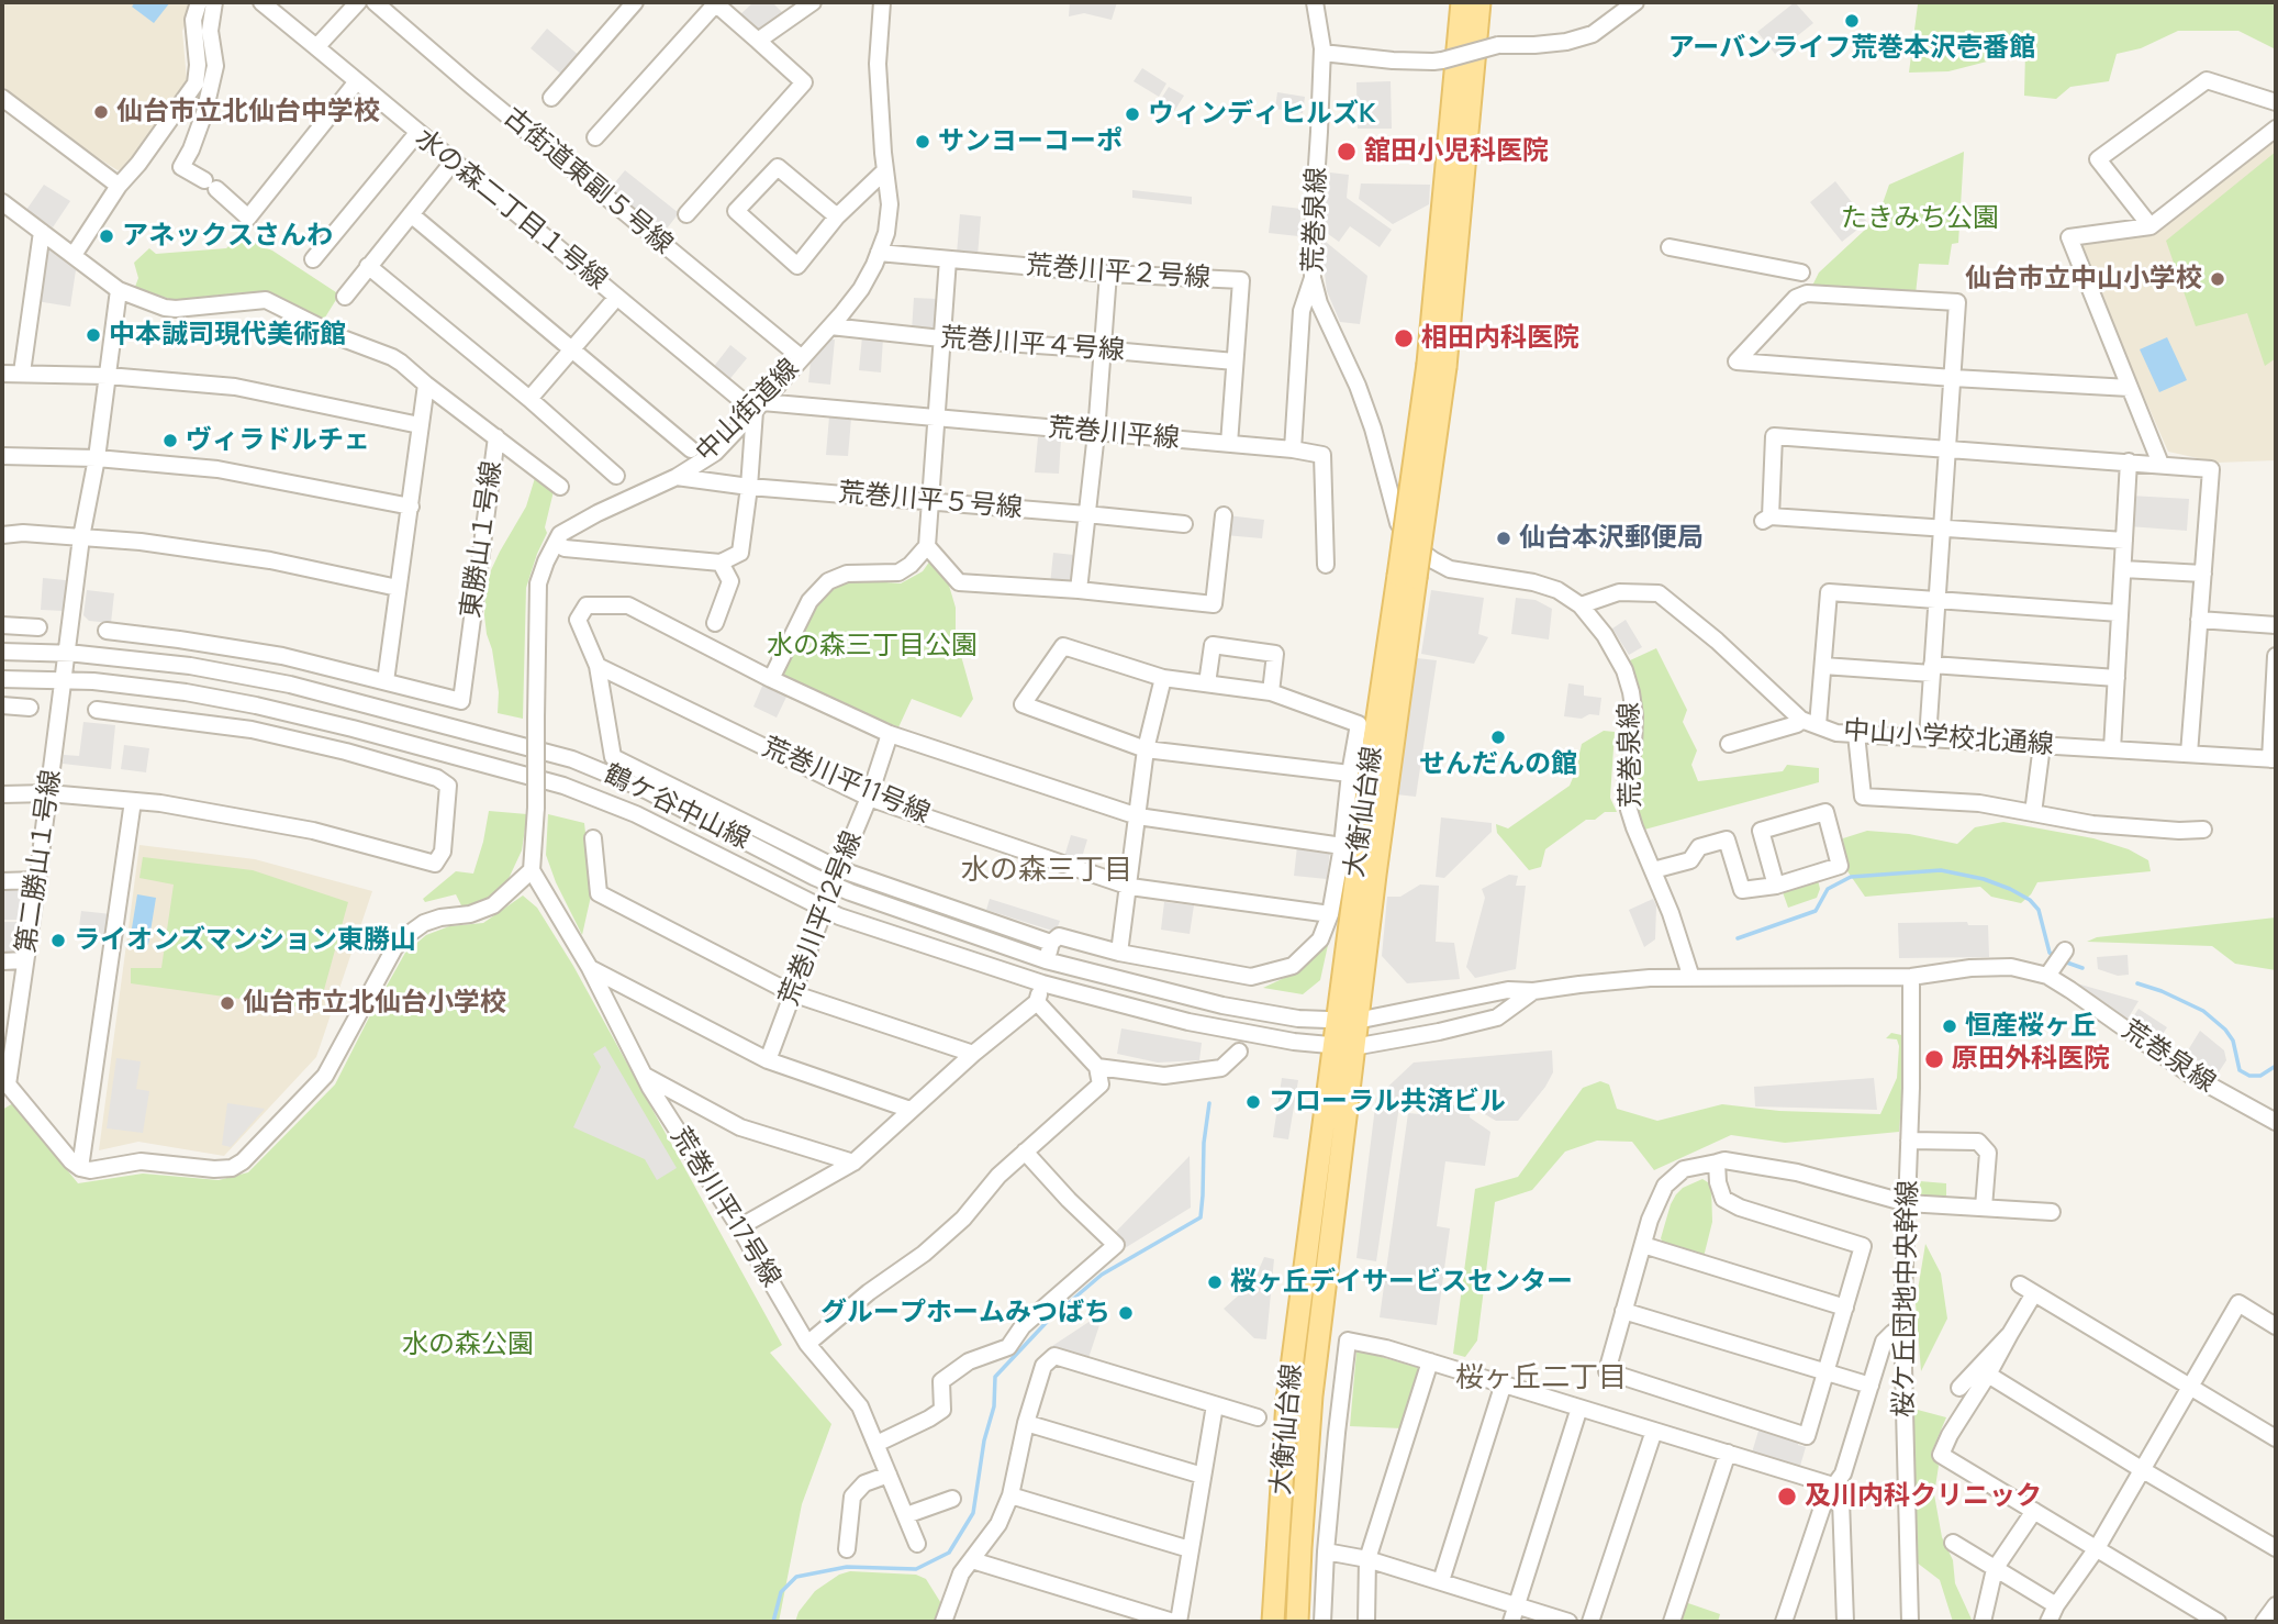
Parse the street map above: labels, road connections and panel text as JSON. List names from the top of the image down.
{
  "streets": {
    "main road": ["大衡仙台線"],
    "street": [
      "古街道東副５号線",
      "水の森二丁目１号線",
      "荒巻泉線",
      "荒巻川平２号線",
      "荒巻川平４号線",
      "中山街道線",
      "荒巻川平線",
      "荒巻川平５号線",
      "東勝山１号線",
      "中山小学校北通線",
      "荒巻川平11号線",
      "鶴ケ谷中山線",
      "第二勝山１号線",
      "荒巻川平12号線",
      "荒巻川平17号線",
      "桜ケ丘団地中央幹線"
    ]
  },
  "crossings": [
    ["古街道東副５号線", "中山街道線"],
    ["水の森二丁目１号線", "中山街道線"],
    ["水の森二丁目１号線", "荒巻川平線"],
    ["荒巻泉線", "中山小学校北通線"],
    ["荒巻泉線", "鶴ケ谷中山線"],
    ["荒巻泉線", "桜ケ丘団地中央幹線"],
    ["荒巻川平２号線", "荒巻川平４号線"],
    ["荒巻川平２号線", "中山街道線"],
    ["荒巻川平２号線", "荒巻川平線"],
    ["荒巻川平４号線", "中山街道線"],
    ["中山街道線", "荒巻川平線"],
    ["中山街道線", "荒巻川平５号線"],
    ["中山街道線", "荒巻川平17号線"],
    ["東勝山１号線", "第二勝山１号線"],
    ["荒巻川平11号線", "荒巻川平12号線"],
    ["鶴ケ谷中山線", "大衡仙台線"],
    ["鶴ケ谷中山線", "第二勝山１号線"],
    ["鶴ケ谷中山線", "荒巻川平12号線"]
  ],
  "districts": ["水の森三丁目", "桜ヶ丘二丁目"],
  "parks": ["たきみち公園", "水の森三丁目公園", "水の森公園"],
  "places": [
    "アーバンライフ荒巻本沢壱番館",
    "仙台市立北仙台中学校",
    "ウィンディヒルズK",
    "サンヨーコーポ",
    "舘田小児科医院",
    "アネックスさんわ",
    "仙台市立中山小学校",
    "中本誠司現代美術館",
    "相田内科医院",
    "ヴィラドルチェ",
    "仙台本沢郵便局",
    "せんだんの館",
    "ライオンズマンション東勝山",
    "仙台市立北仙台小学校",
    "恒産桜ヶ丘",
    "原田外科医院",
    "フローラル共済ビル",
    "桜ヶ丘デイサービスセンター",
    "グループホームみつばち",
    "及川内科クリニック"
  ]
}
